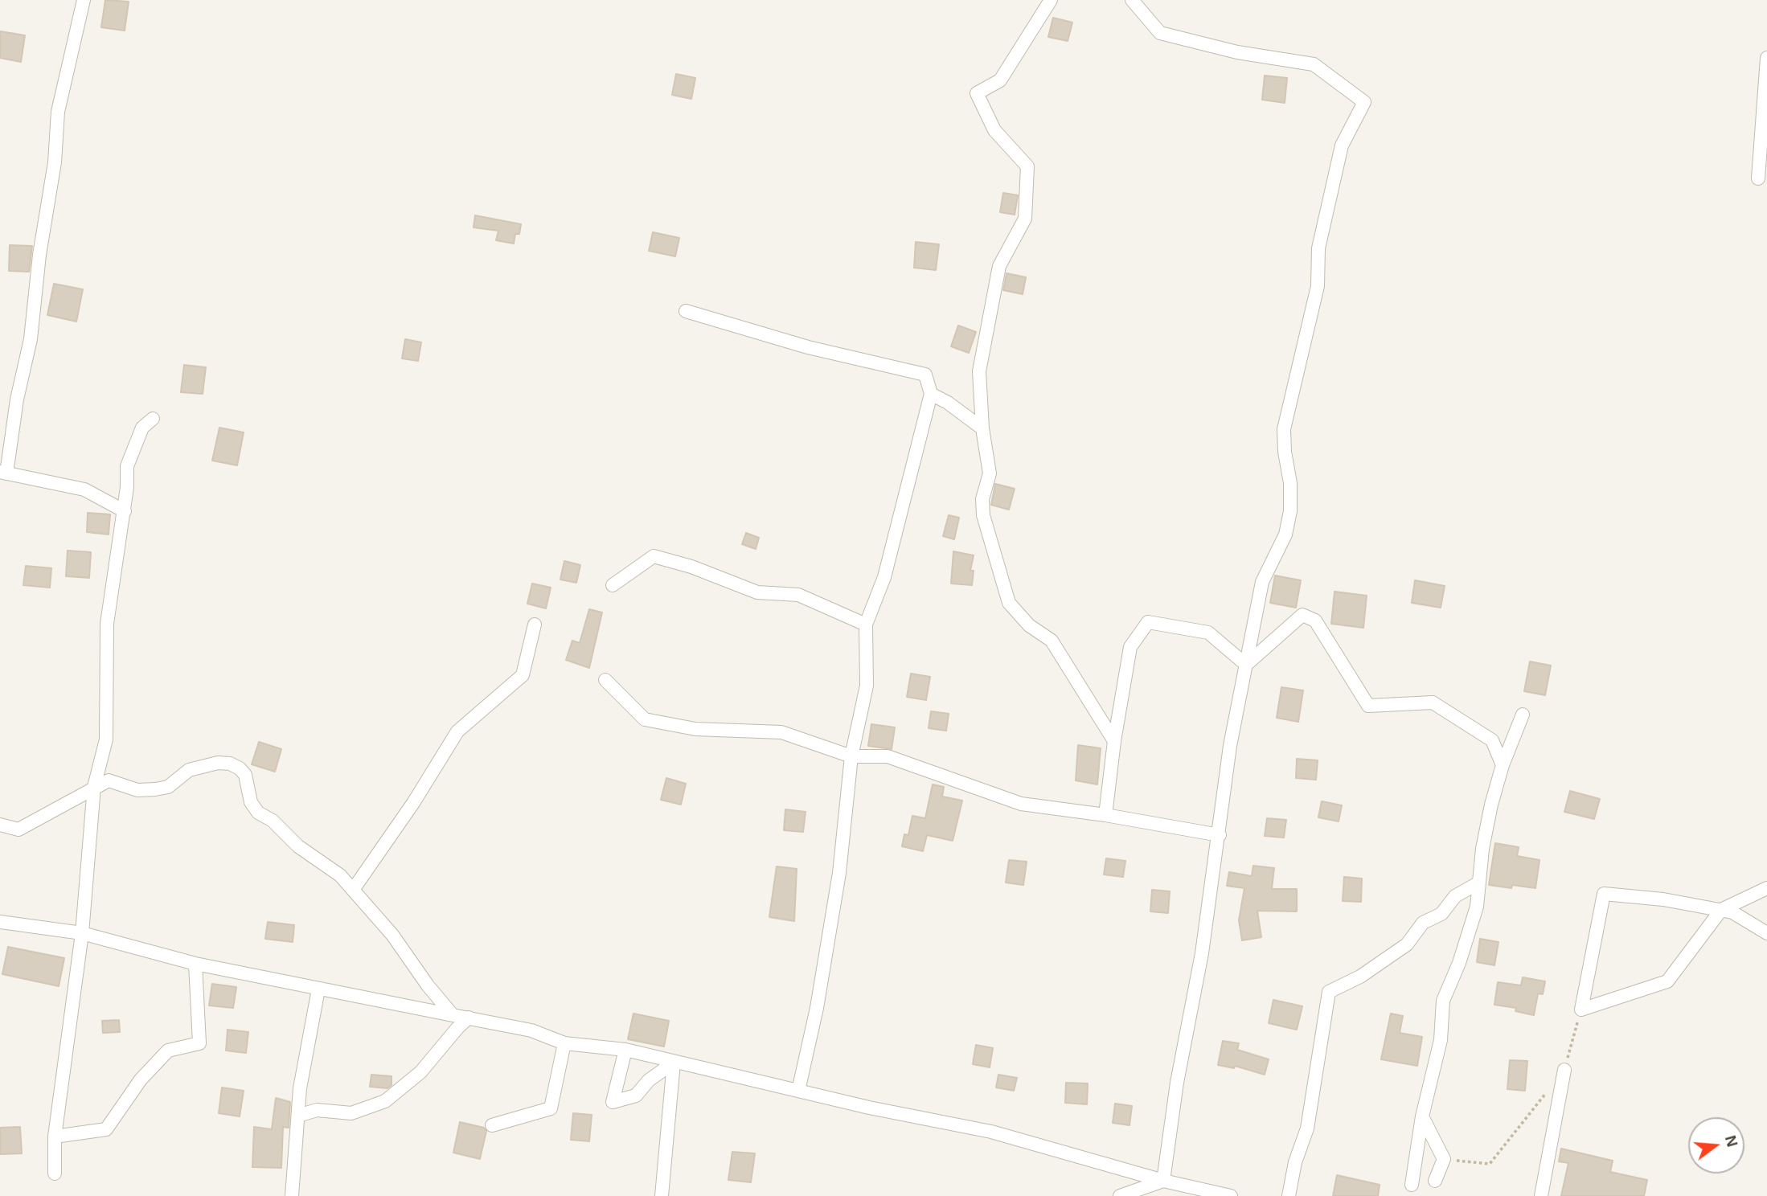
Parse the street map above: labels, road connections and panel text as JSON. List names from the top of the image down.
{
  "north": "right"
}
